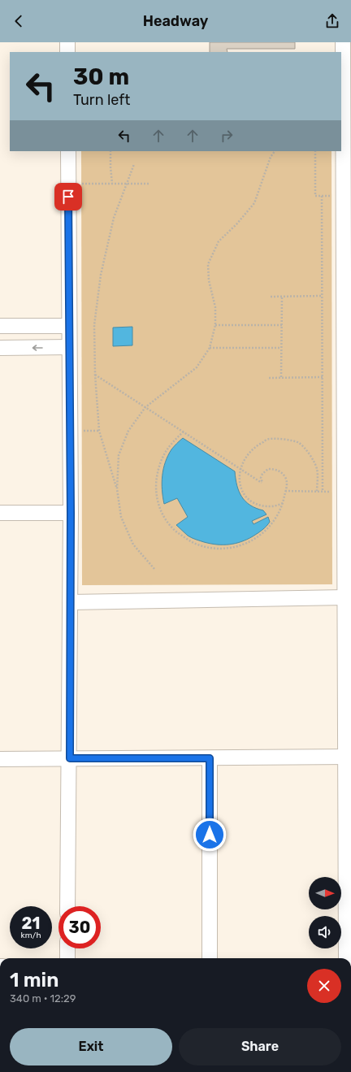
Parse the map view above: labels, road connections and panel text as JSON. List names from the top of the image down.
{
  "north": "right",
  "page": {
    "header": "Headway",
    "turn": ["30 m", "Turn left"],
    "speed": "21 km/h",
    "limit": "30",
    "heading": ["1 min", "340 m · 12:29"],
    "buttons": ["Exit", "Share"]
  }
}
